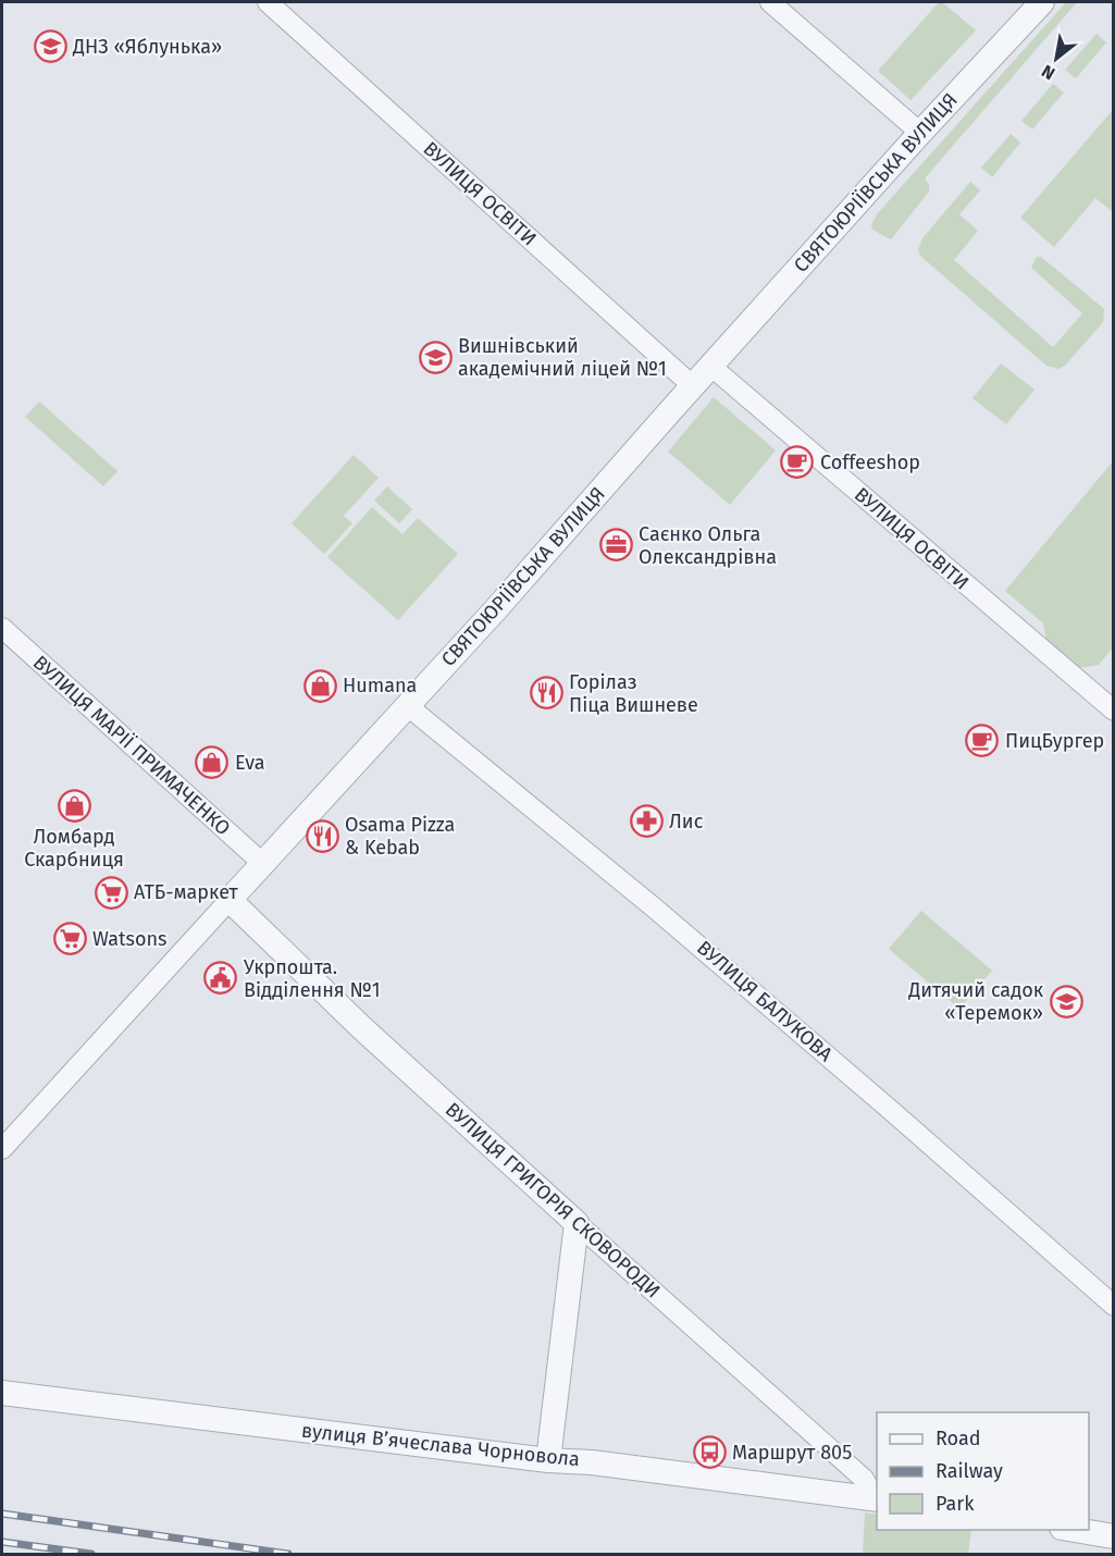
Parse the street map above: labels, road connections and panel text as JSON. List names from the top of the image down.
{
  "streets": {
    "street": [
      "СВЯТОЮРІЇВСЬКА ВУЛИЦЯ",
      "ВУЛИЦЯ ОСВІТИ",
      "ВУЛИЦЯ МАРІЇ ПРИМАЧЕНКО",
      "ВУЛИЦЯ БАЛУКОВА",
      "ВУЛИЦЯ ГРИГОРІЯ СКОВОРОДИ",
      "вулиця Вʼячеслава Чорновола"
    ]
  },
  "crossings": [
    ["СВЯТОЮРІЇВСЬКА ВУЛИЦЯ", "ВУЛИЦЯ ОСВІТИ"],
    ["СВЯТОЮРІЇВСЬКА ВУЛИЦЯ", "ВУЛИЦЯ МАРІЇ ПРИМАЧЕНКО"],
    ["СВЯТОЮРІЇВСЬКА ВУЛИЦЯ", "ВУЛИЦЯ БАЛУКОВА"],
    ["СВЯТОЮРІЇВСЬКА ВУЛИЦЯ", "ВУЛИЦЯ ГРИГОРІЯ СКОВОРОДИ"],
    ["ВУЛИЦЯ ГРИГОРІЯ СКОВОРОДИ", "вулиця Вʼячеслава Чорновола"]
  ],
  "places": {
    "school or university": ["ДНЗ «Яблунька»", "Вишнівський академічний ліцей №1", "Дитячий садок «Теремок»"],
    "cafe": ["Coffeeshop", "ПицБургер"],
    "office": ["Саєнко Ольга Олександрівна"],
    "shop": ["Humana", "Eva", "Ломбард Скарбниця"],
    "restaurant": ["Горілаз Піца Вишневе", "Osama Pizza & Kebab"],
    "pharmacy": ["Лис"],
    "supermarket": ["АТБ-маркет", "Watsons"],
    "public building": ["Укрпошта. Відділення №1"],
    "bus stop": ["Маршрут 805"]
  },
  "legend": ["Road", "Railway", "Park"],
  "north": "bottom left"
}
